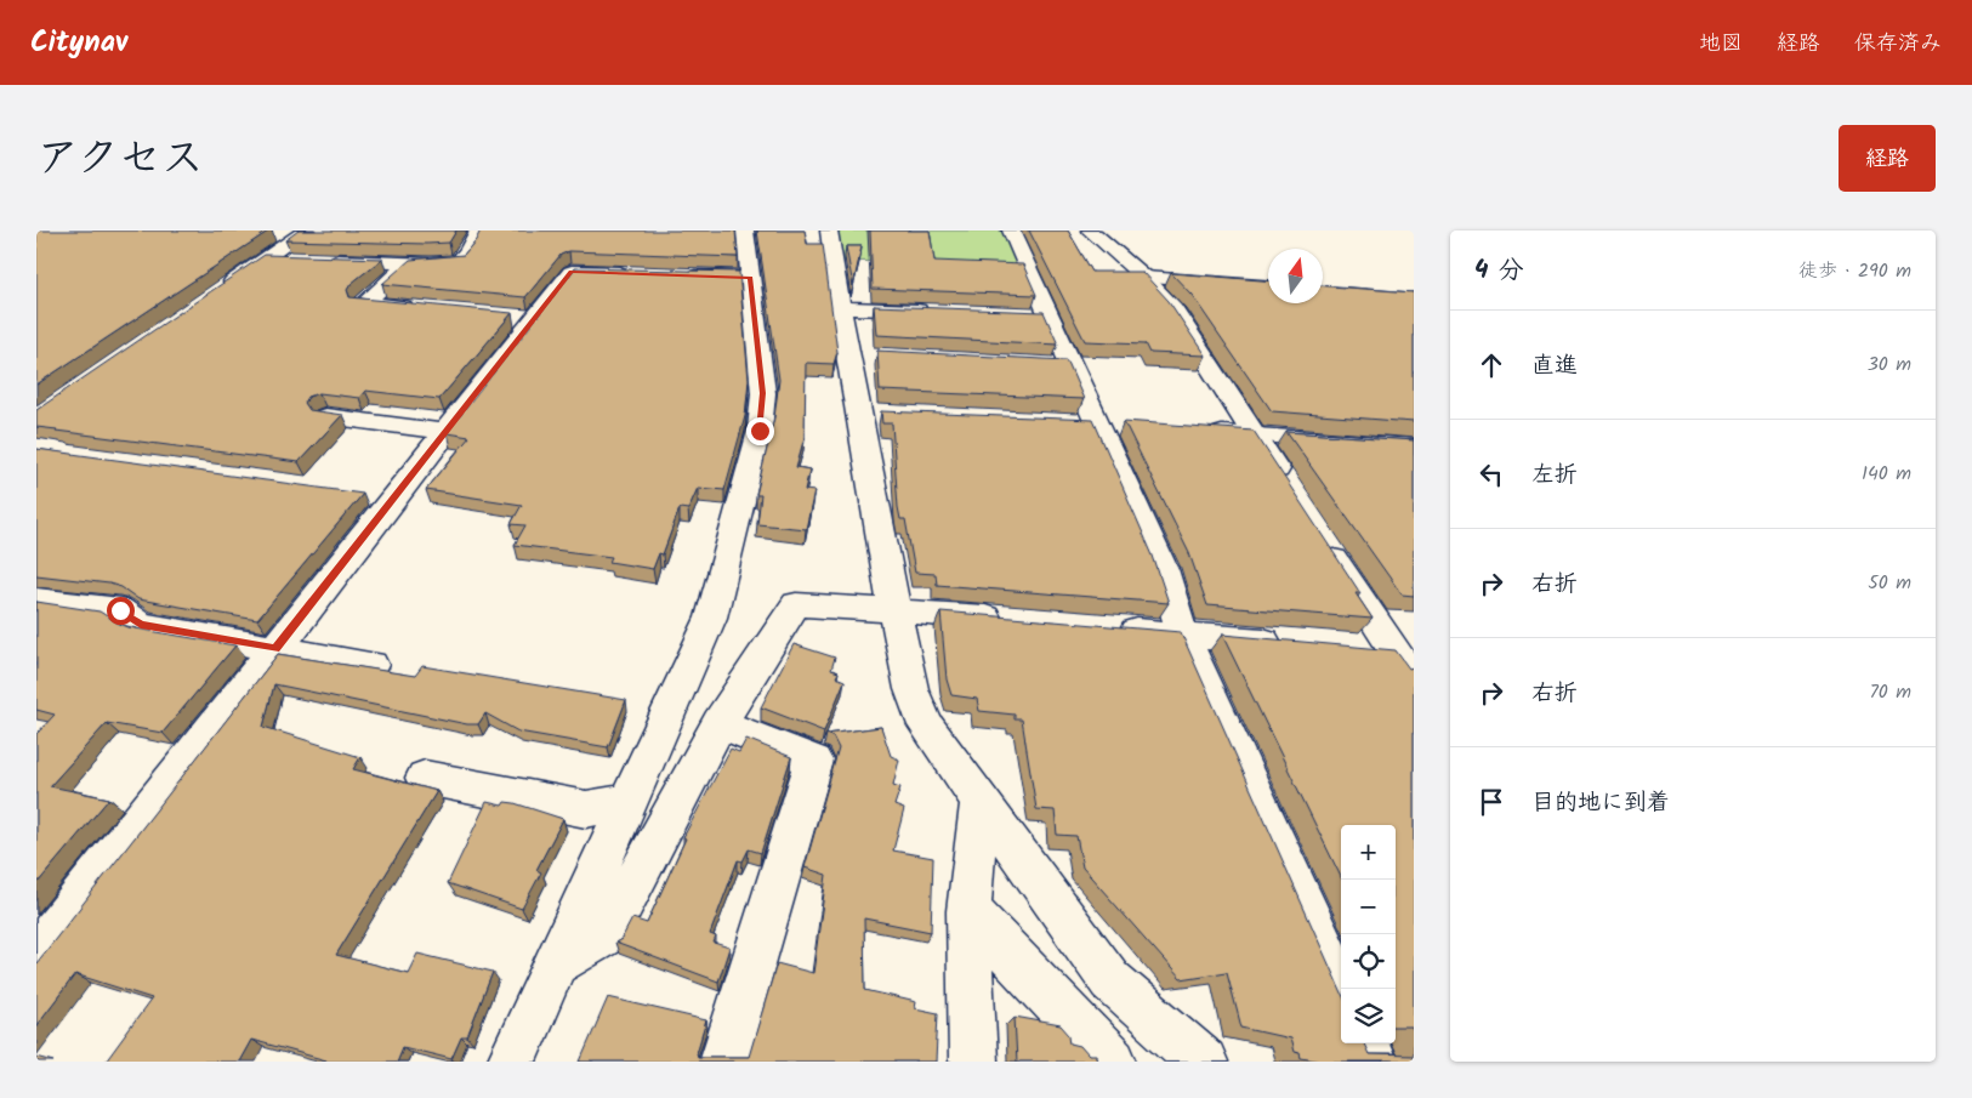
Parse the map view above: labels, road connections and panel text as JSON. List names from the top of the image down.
{
  "north": "top",
  "page": {
    "header": "Citynav",
    "nav": ["地図", "経路", "保存済み"],
    "title": "アクセス",
    "buttons": "経路",
    "heading": ["4 分", "徒歩 · 290 m"],
    "list": [
      ["直進", "30 m"],
      ["左折", "140 m"],
      ["右折", "50 m"],
      ["右折", "70 m"],
      "目的地に到着"
    ],
    "map_buttons": ["+", "−"]
  }
}
